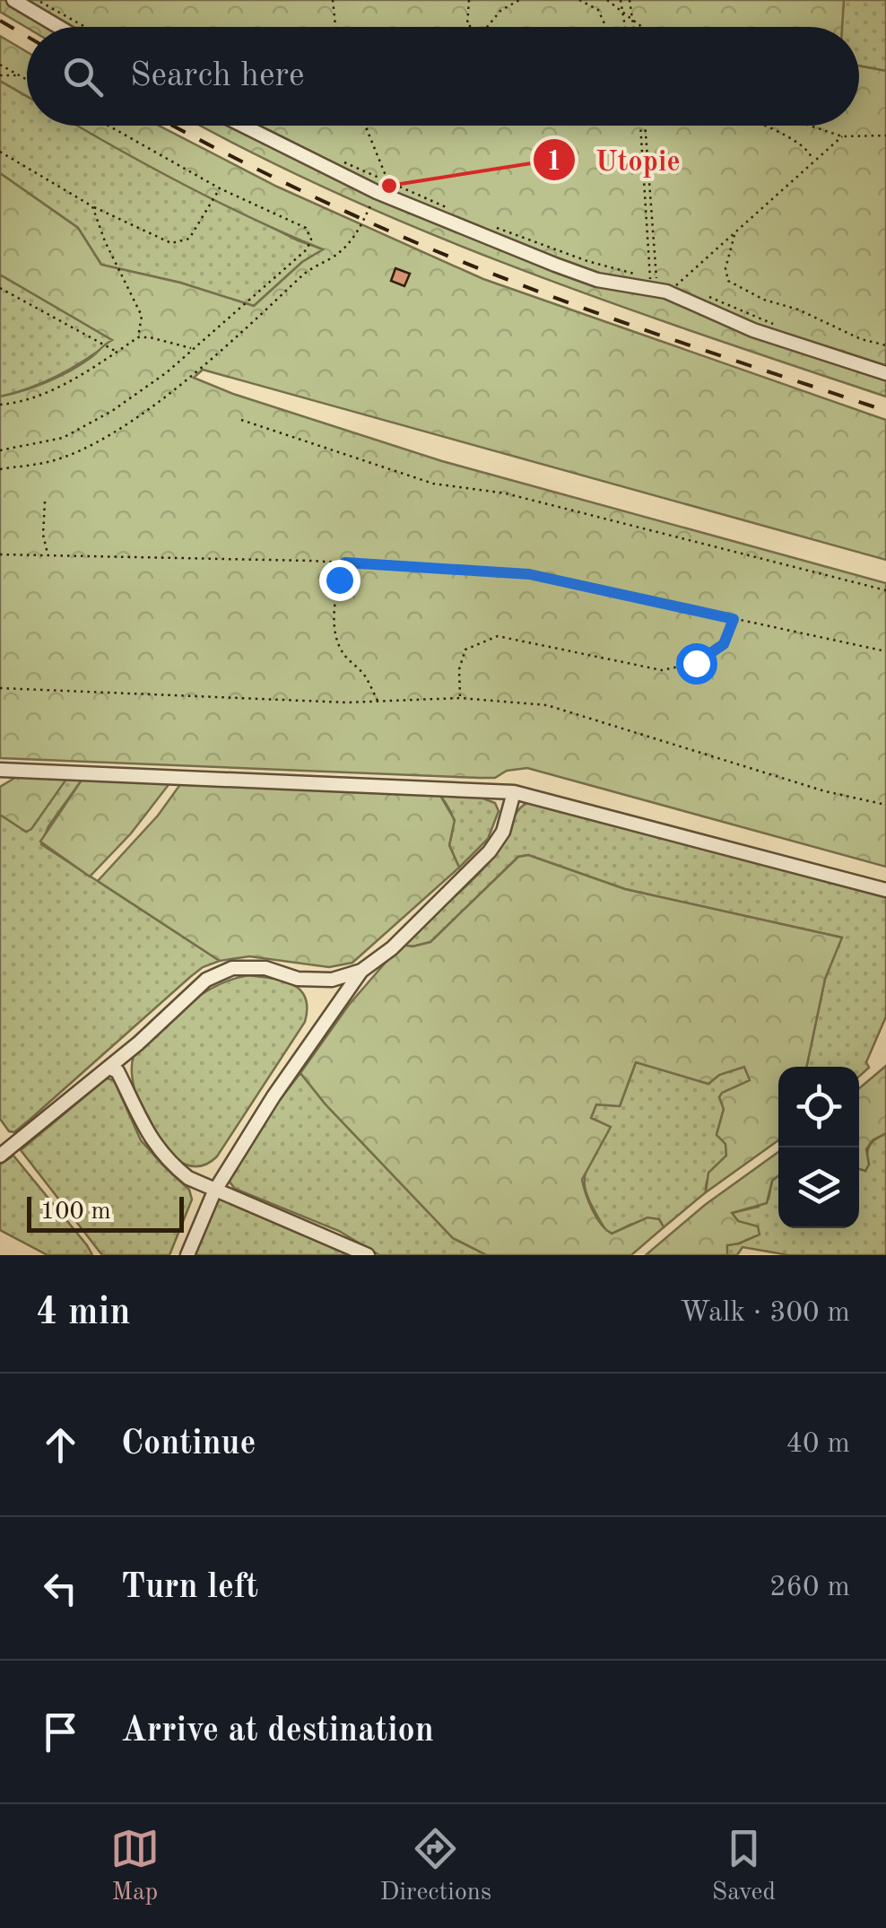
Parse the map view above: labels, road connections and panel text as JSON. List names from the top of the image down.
{
  "places": ["Utopie"],
  "scale_bar": "100 m",
  "page": {
    "search": "Search here",
    "scale": "100 m",
    "heading": ["4 min", "Walk · 300 m"],
    "list": [
      ["Continue", "40 m"],
      ["Turn left", "260 m"],
      "Arrive at destination"
    ],
    "nav": ["Map", "Directions", "Saved"]
  }
}
